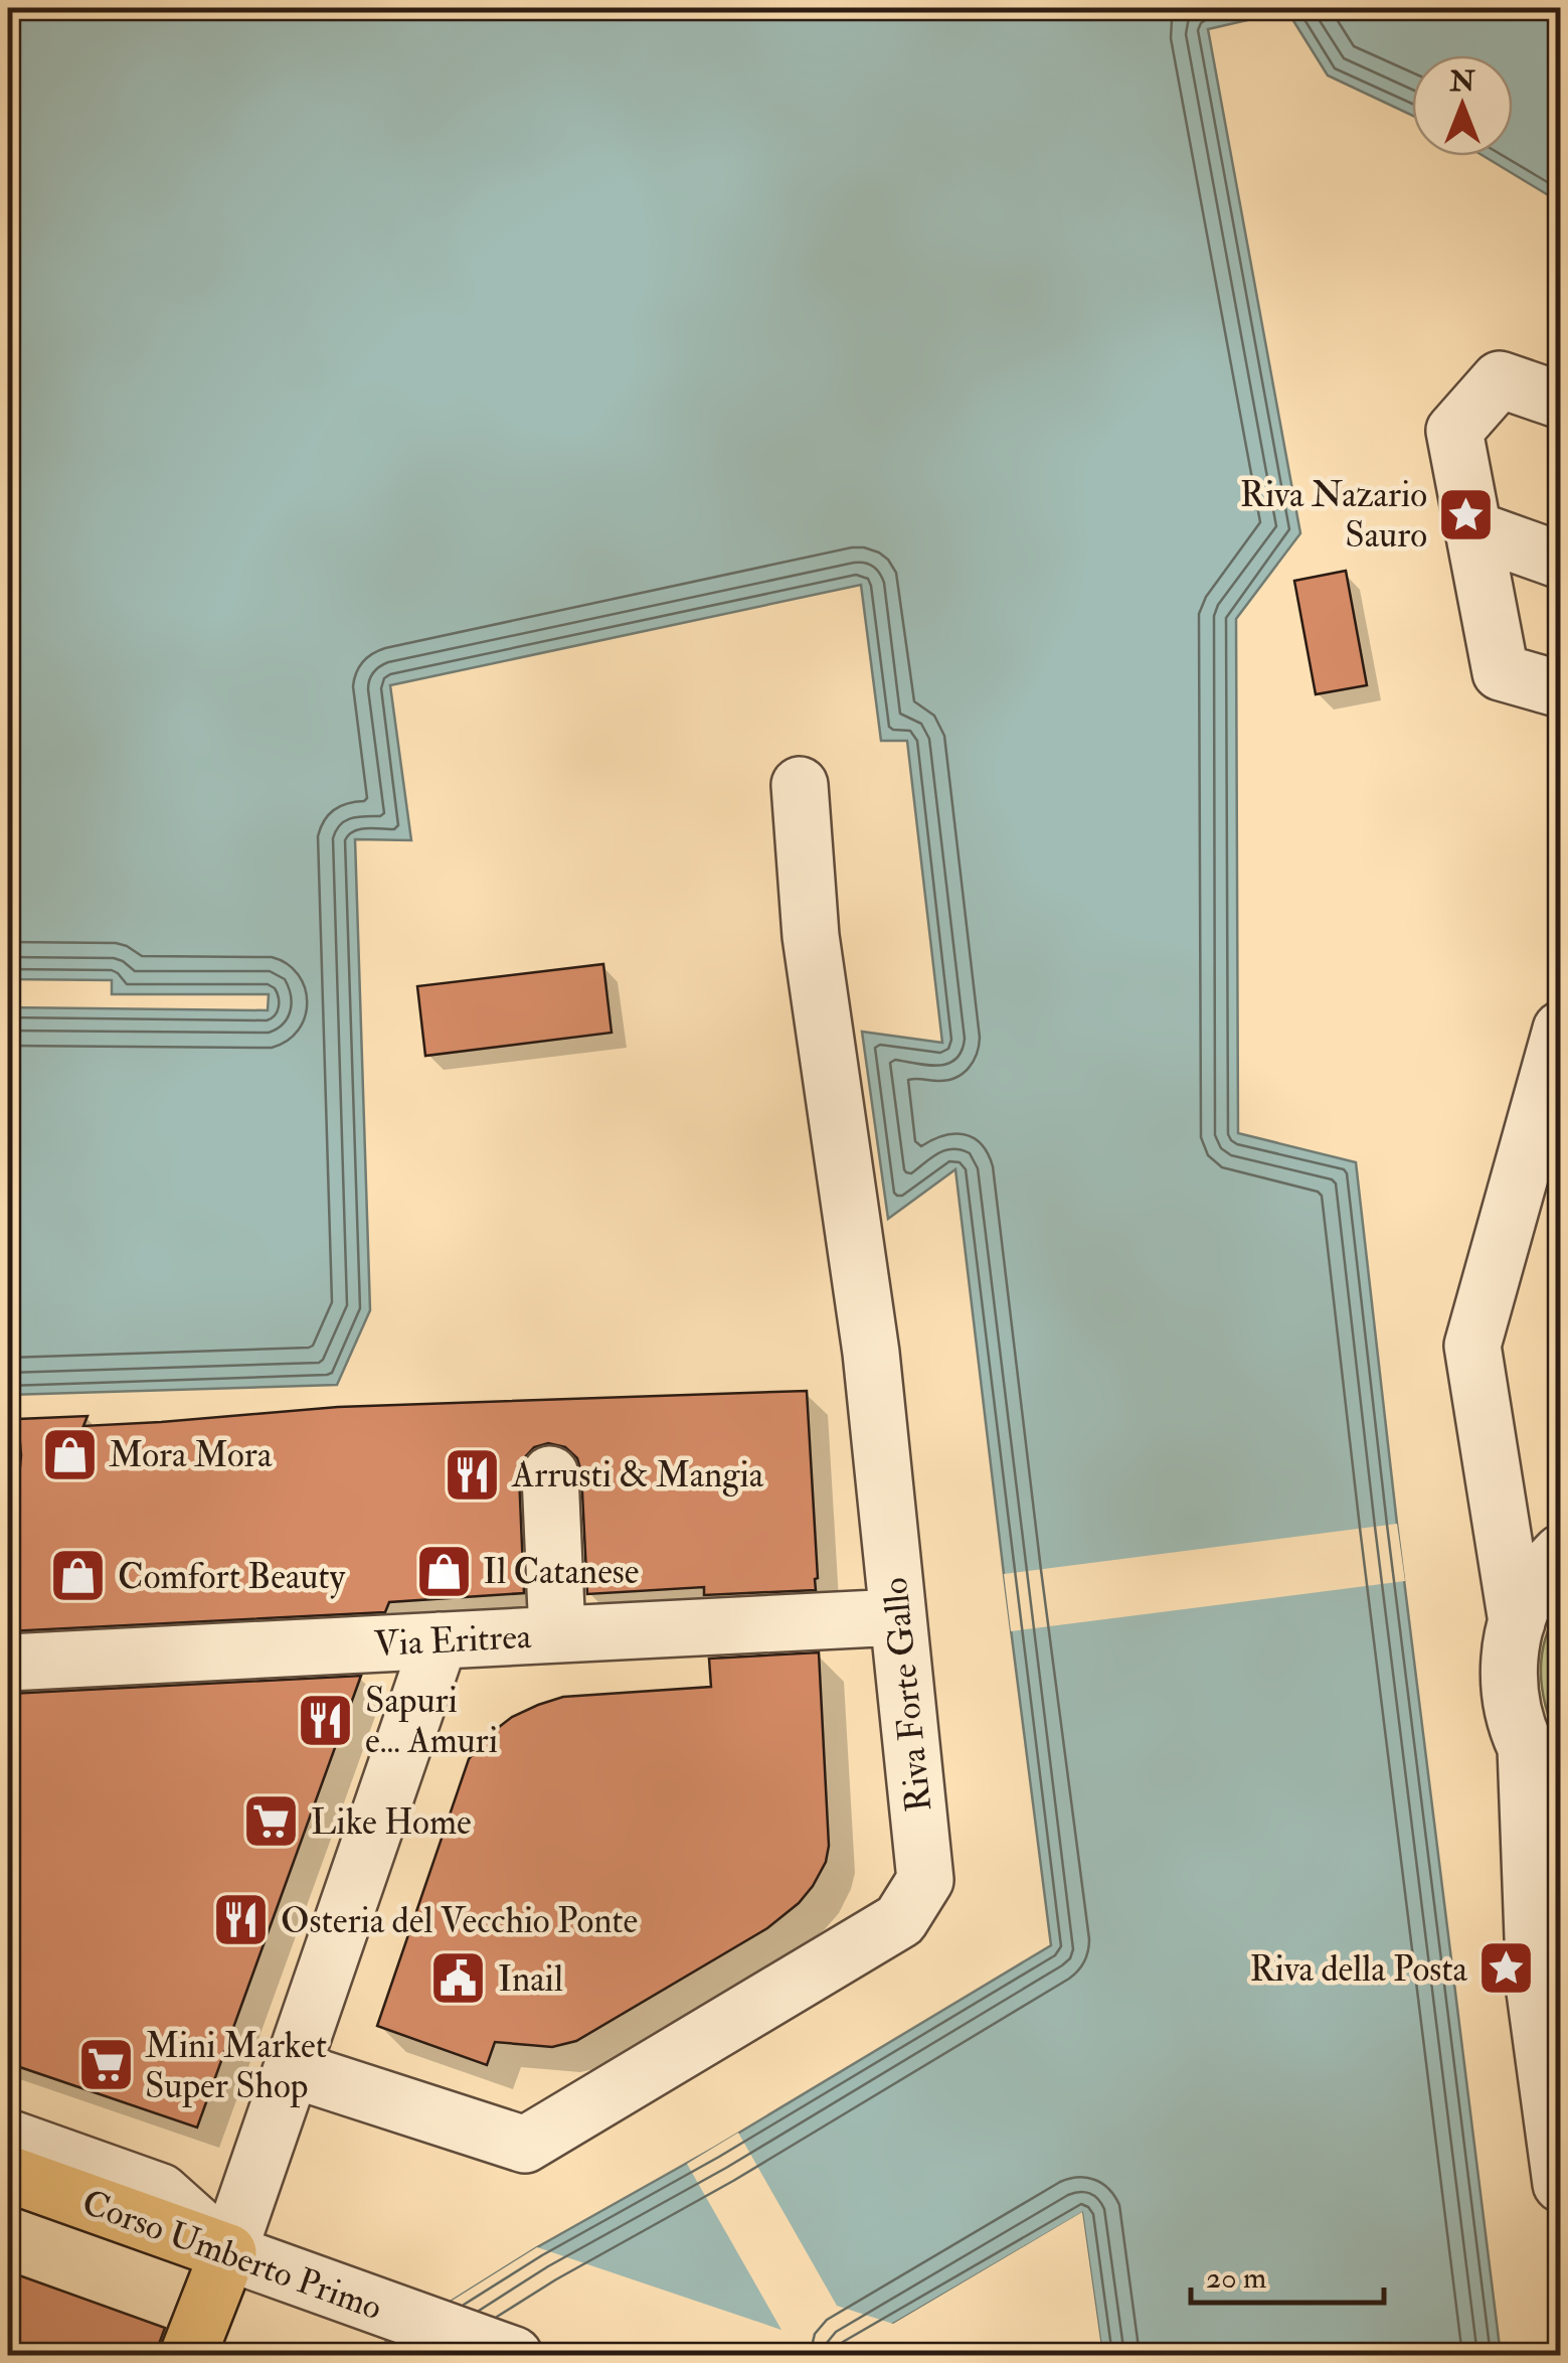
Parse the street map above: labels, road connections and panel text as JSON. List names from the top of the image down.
{
  "streets": {
    "main road": ["Corso Umberto Primo"],
    "street": ["Via Eritrea", "Riva Forte Gallo"]
  },
  "crossings": [
    ["Via Eritrea", "Riva Forte Gallo"]
  ],
  "places": {
    "place": ["Riva Nazario Sauro", "Riva della Posta"],
    "shop": ["Mora Mora", "Il Catanese", "Comfort Beauty"],
    "restaurant": ["Arrusti & Mangia", "Sapuri e... Amuri", "Osteria del Vecchio Ponte"],
    "supermarket": ["Like Home", "Mini Market Super Shop"],
    "public building": ["Inail"]
  },
  "scale_bar": "20 m",
  "north": "top"
}
